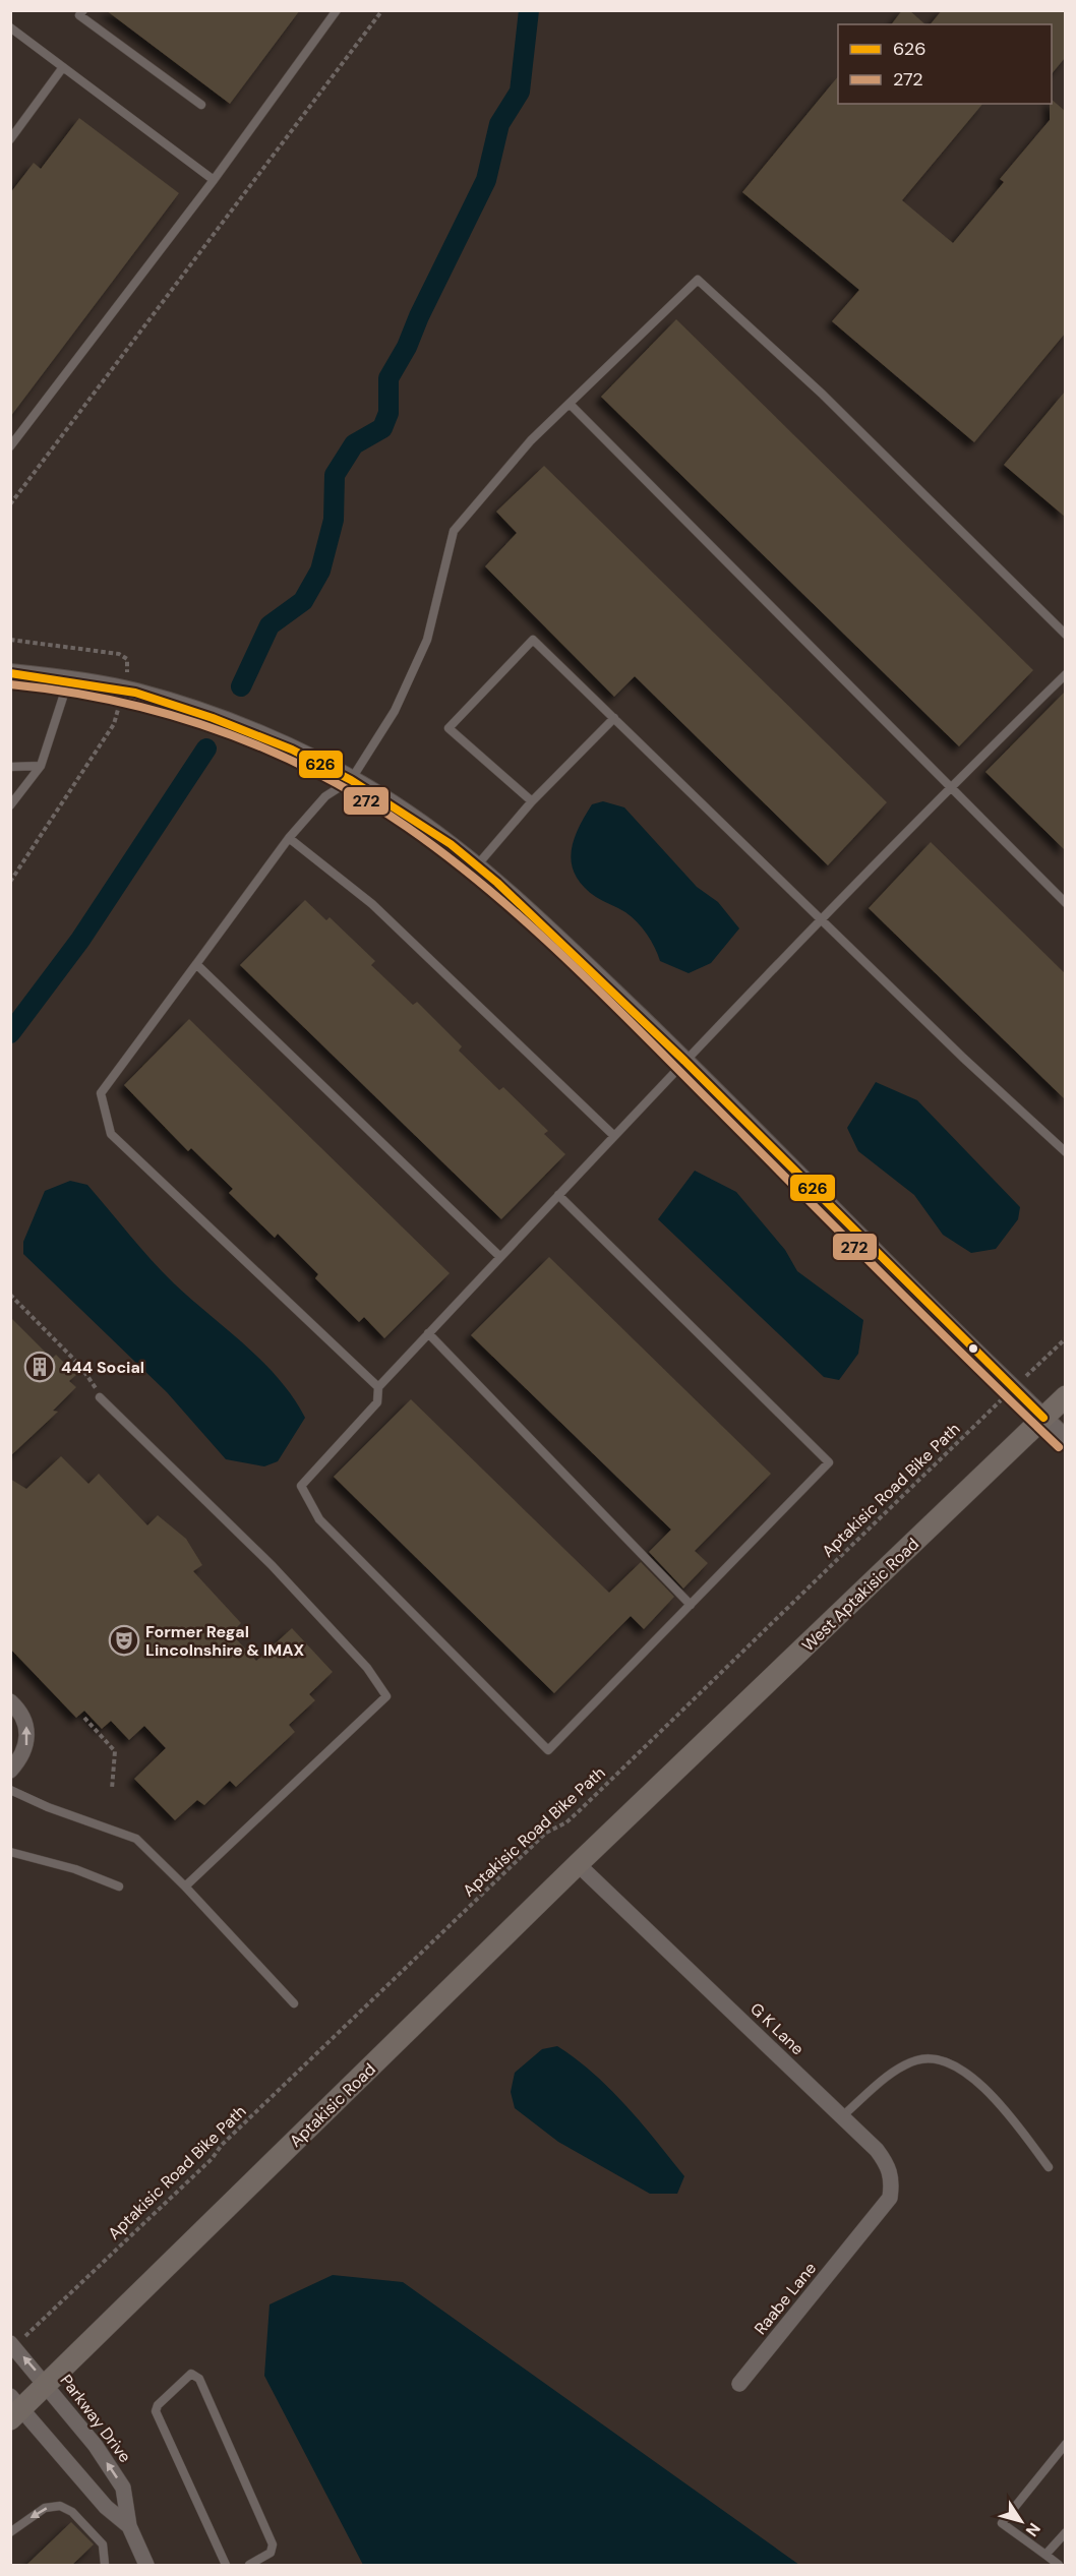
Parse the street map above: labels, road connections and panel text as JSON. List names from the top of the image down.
{
  "streets": {
    "main road": ["West Aptakisic Road", "Aptakisic Road"],
    "street": ["G K Lane", "Raabe Lane", "Parkway Drive"],
    "path": ["Aptakisic Road Bike Path"]
  },
  "crossings": [
    ["West Aptakisic Road", "Aptakisic Road"],
    ["G K Lane", "Aptakisic Road"],
    ["G K Lane", "Raabe Lane"],
    ["Aptakisic Road", "Parkway Drive"]
  ],
  "places": {
    "building": ["444 Social"],
    "theatre": ["Former Regal Lincolnshire & IMAX"]
  },
  "lines": ["transit line 626", "transit line 272"],
  "legend": ["626", "272"],
  "north": "bottom right"
}
